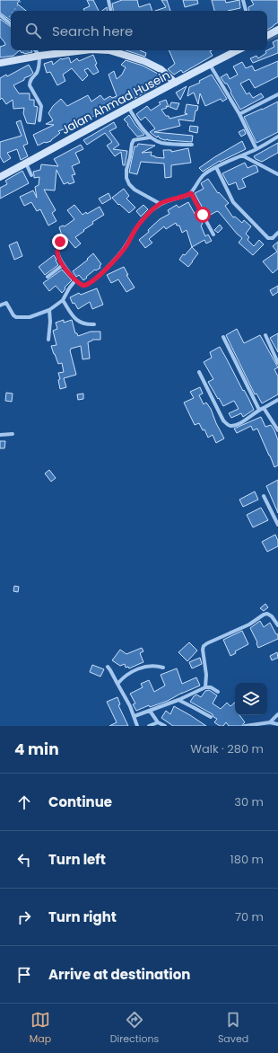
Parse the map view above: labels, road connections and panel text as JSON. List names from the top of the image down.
{
  "streets": {
    "main road": ["Jalan Ahmad Husein"]
  },
  "page": {
    "search": "Search here",
    "heading": ["4 min", "Walk · 280 m"],
    "list": [
      ["Continue", "30 m"],
      ["Turn left", "180 m"],
      ["Turn right", "70 m"],
      "Arrive at destination"
    ],
    "nav": ["Map", "Directions", "Saved"]
  }
}
